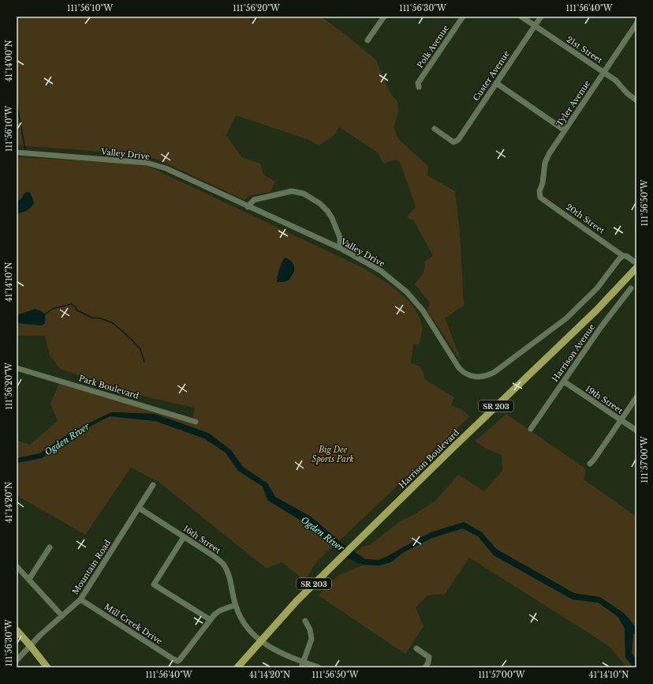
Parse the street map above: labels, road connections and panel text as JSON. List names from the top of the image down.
{
  "streets": {
    "main road": ["SR 203", "Harrison Boulevard"],
    "street": [
      "Polk Avenue",
      "21st Street",
      "Custer Avenue",
      "Tyler Avenue",
      "Valley Drive",
      "20th Street",
      "Harrison Avenue",
      "Park Boulevard",
      "19th Street",
      "16th Street",
      "Mountain Road",
      "Mill Creek Drive"
    ]
  },
  "crossings": [
    ["21st Street", "Custer Avenue"],
    ["21st Street", "Tyler Avenue"],
    ["Tyler Avenue", "20th Street"],
    ["Valley Drive", "20th Street"],
    ["Harrison Avenue", "19th Street"],
    ["Harrison Boulevard", "16th Street"],
    ["16th Street", "Mountain Road"],
    ["Mountain Road", "Mill Creek Drive"]
  ],
  "water": ["Ogden River"],
  "parks": ["Big Dee Sports Park"],
  "coordinates": [
    "111°56'10\"W",
    "111°56'20\"W",
    "111°56'30\"W",
    "111°56'40\"W",
    "41°14'00\"N",
    "111°56'50\"W",
    "41°14'10\"N",
    "111°57'00\"W",
    "41°14'20\"N"
  ]
}
